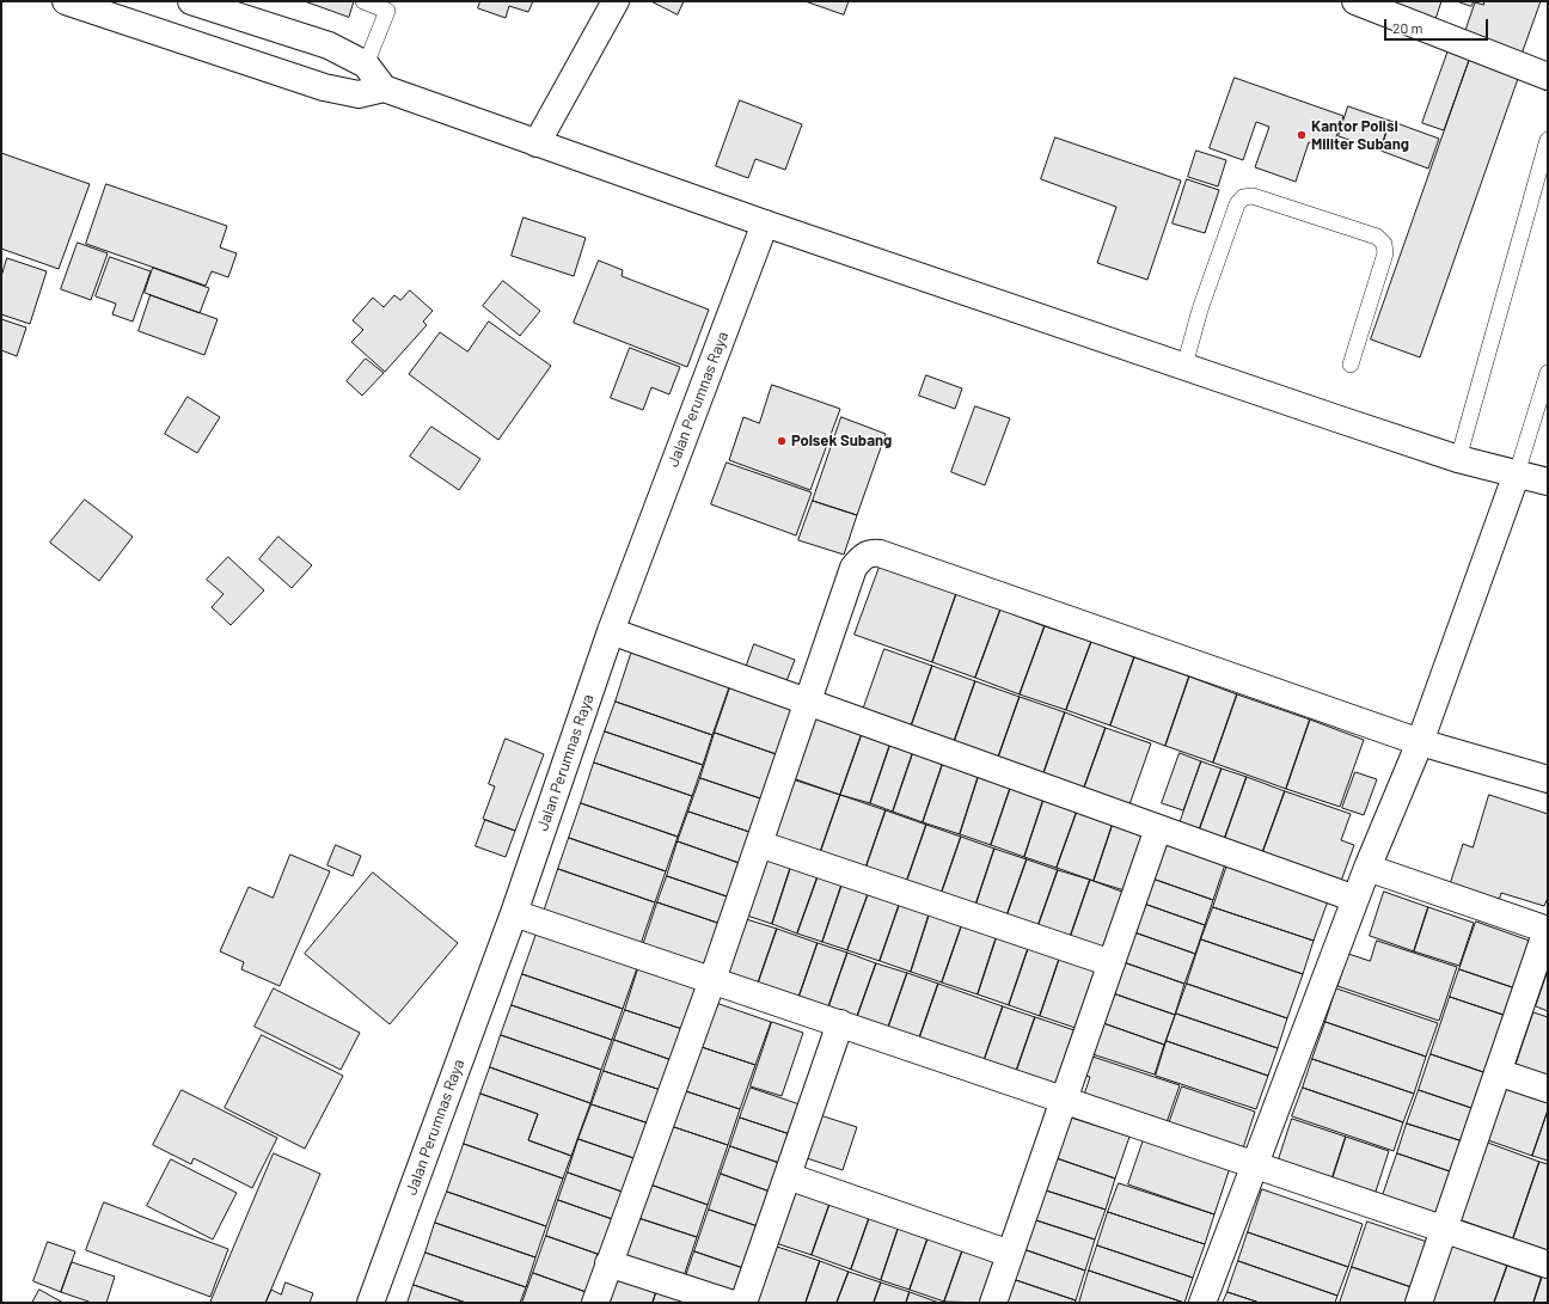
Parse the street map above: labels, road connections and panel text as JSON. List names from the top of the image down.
{
  "streets": {
    "street": ["Jalan Perumnas Raya"]
  },
  "places": ["Kantor Polisi Militer Subang", "Polsek Subang"],
  "scale_bar": "20 m"
}
